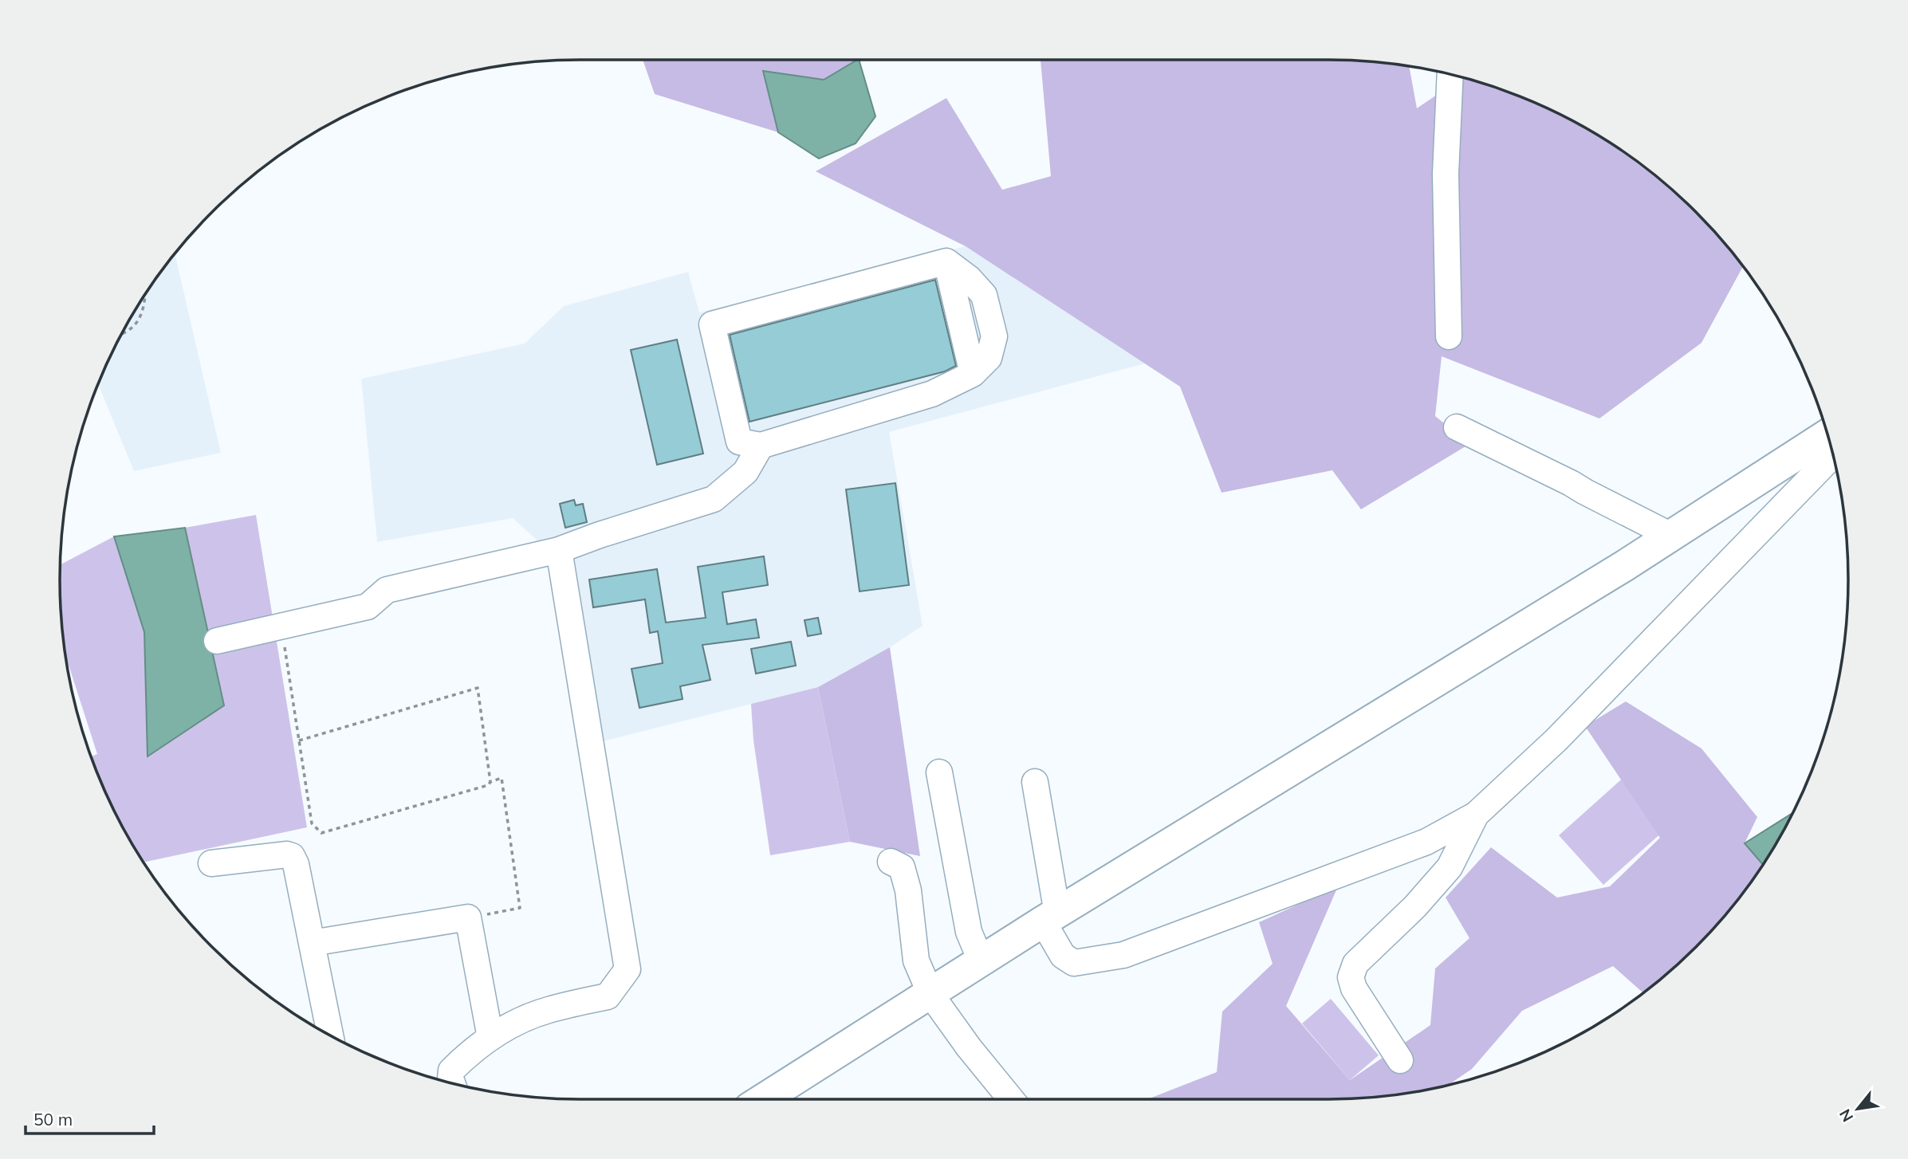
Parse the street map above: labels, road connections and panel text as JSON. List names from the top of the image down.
{
  "scale_bar": "50 m",
  "north": "bottom left"
}
